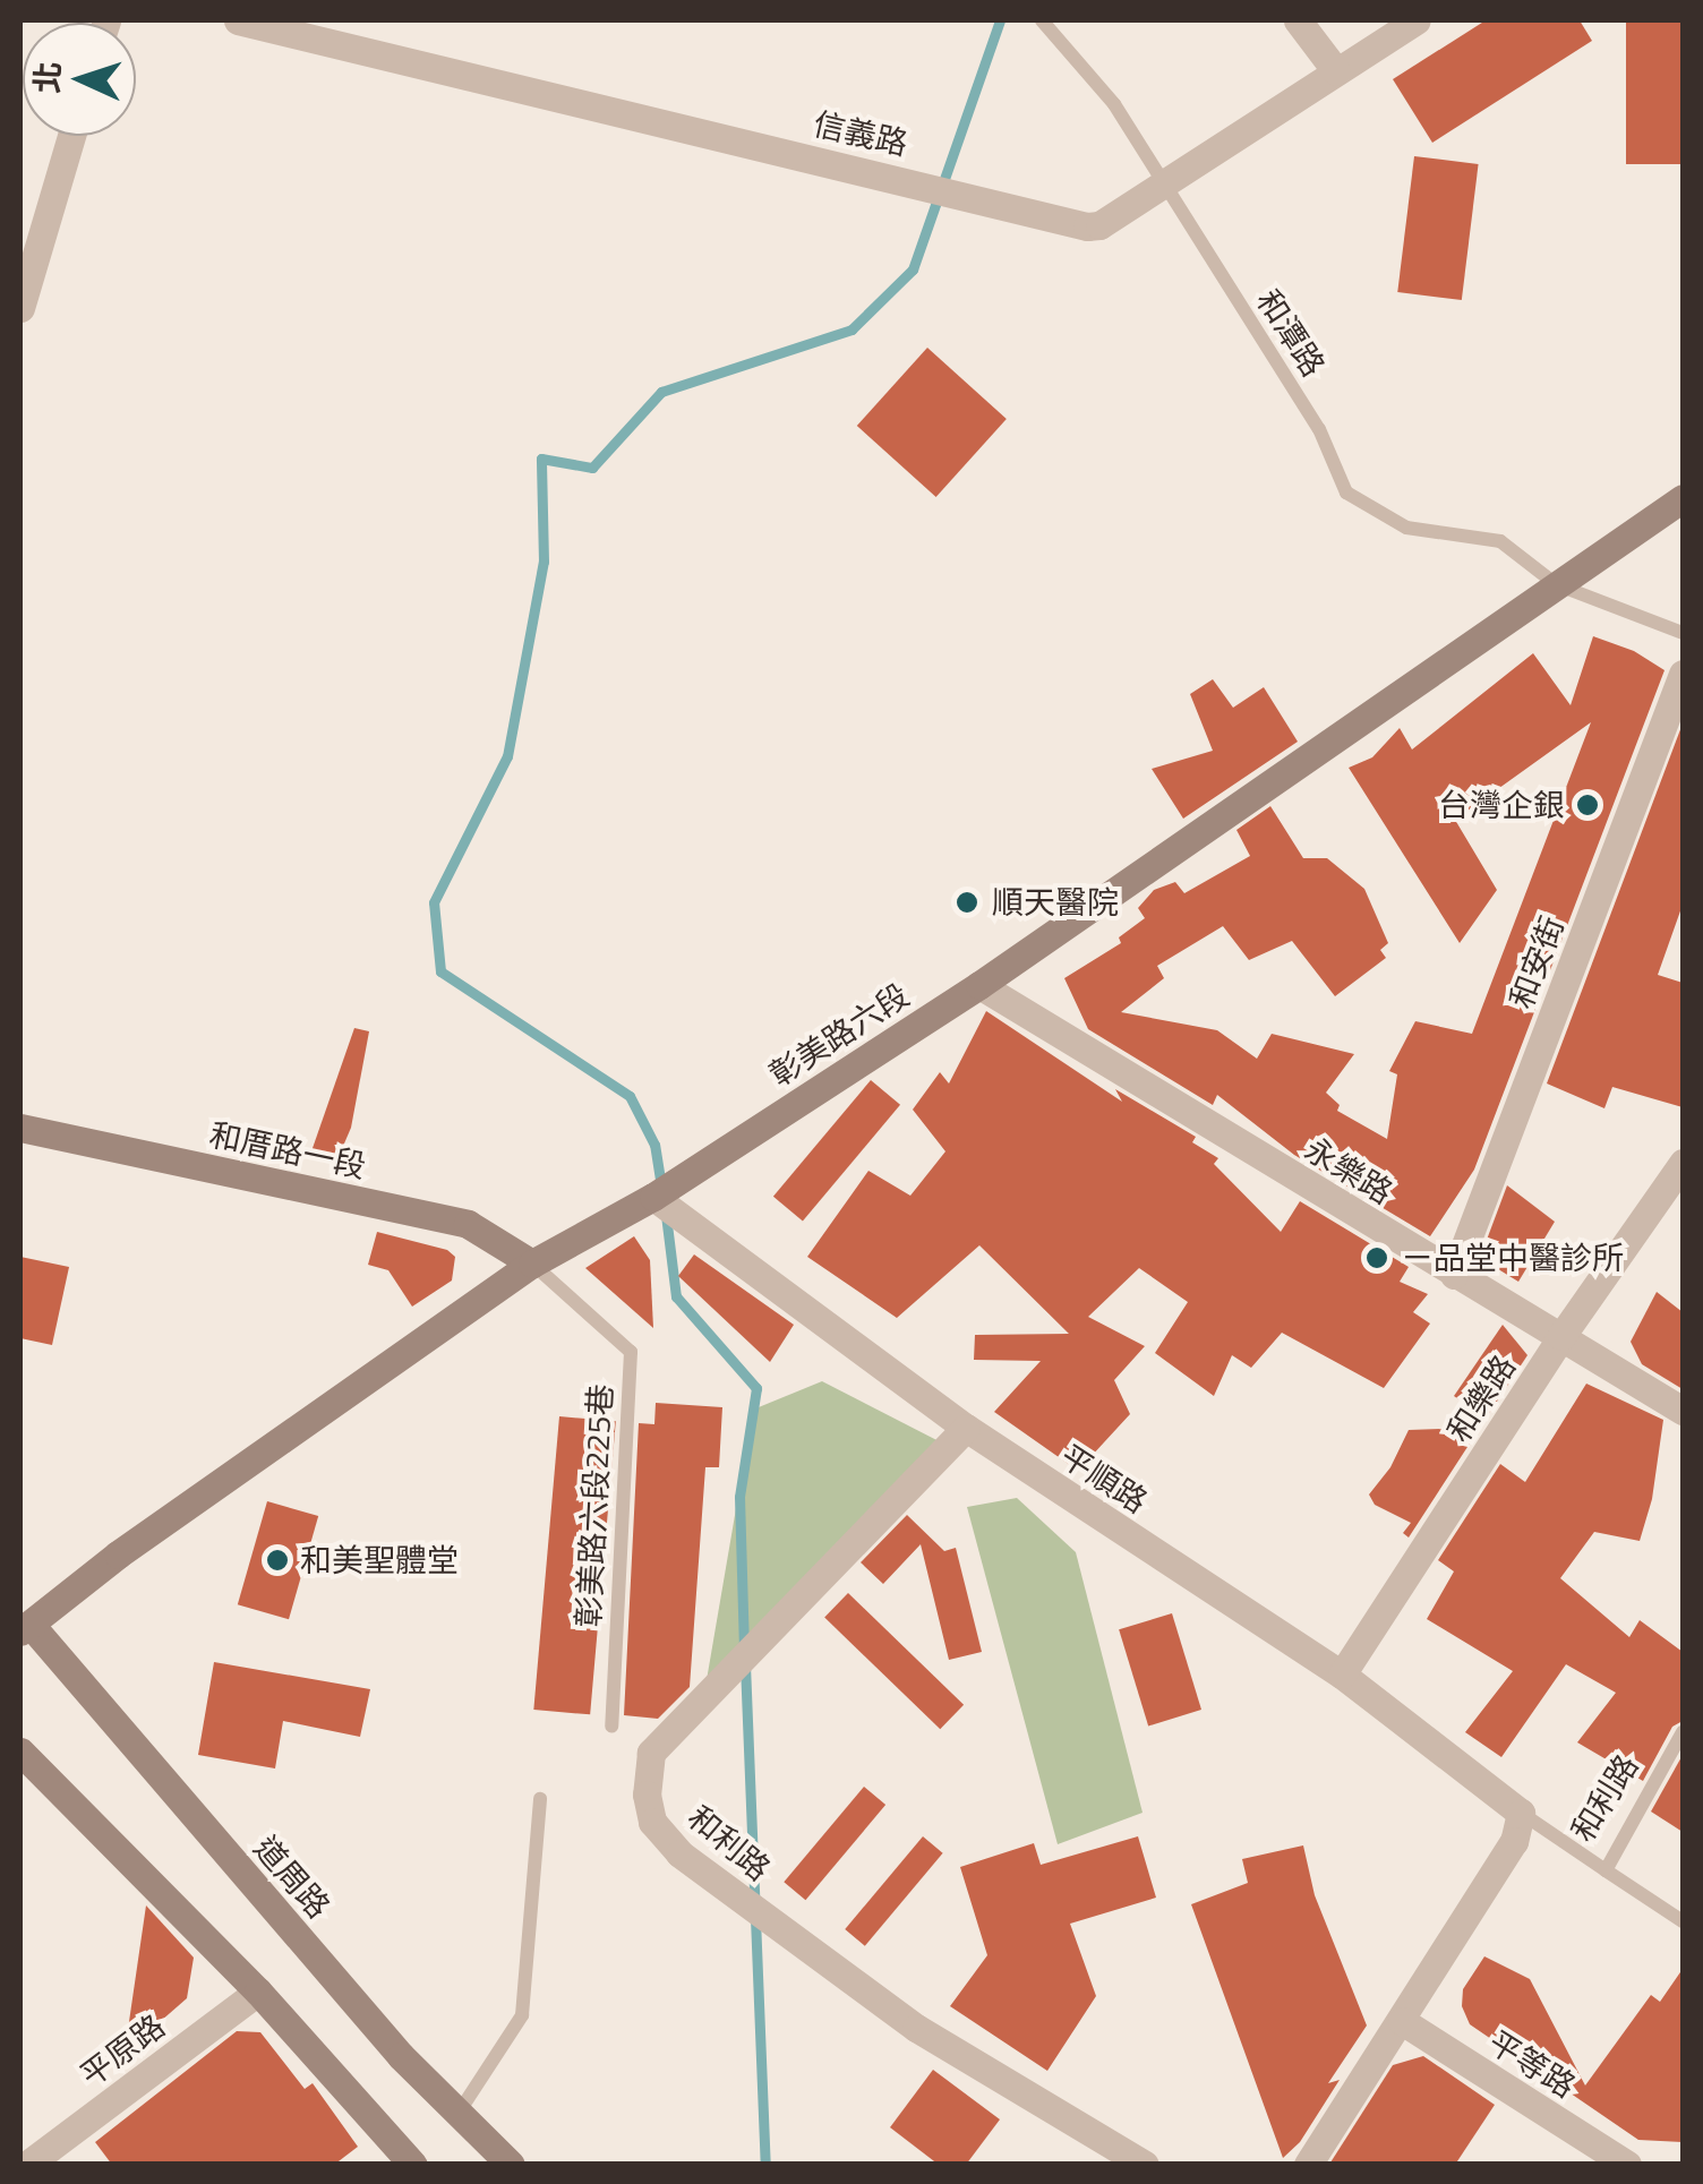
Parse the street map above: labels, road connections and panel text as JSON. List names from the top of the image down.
{
  "streets": {
    "street": [
      "信義路",
      "和安街",
      "彰美路六段",
      "和厝路一段",
      "永樂路",
      "和樂路",
      "平順路",
      "和利路",
      "道周路",
      "平原路",
      "平等路"
    ],
    "lane": ["和潭路", "彰美路六段225巷"]
  },
  "crossings": [
    ["信義路", "和潭路"],
    ["和潭路", "彰美路六段"],
    ["和安街", "永樂路"],
    ["彰美路六段", "和厝路一段"],
    ["彰美路六段", "永樂路"],
    ["彰美路六段", "平順路"],
    ["彰美路六段", "彰美路六段225巷"],
    ["彰美路六段", "道周路"],
    ["和厝路一段", "彰美路六段225巷"],
    ["永樂路", "和樂路"],
    ["和樂路", "平順路"],
    ["平順路", "和利路"],
    ["和利路", "平等路"]
  ],
  "places": [
    "台灣企銀",
    "順天醫院",
    "ㄧ品堂中醫診所",
    "和美聖體堂"
  ],
  "north": "left"
}
